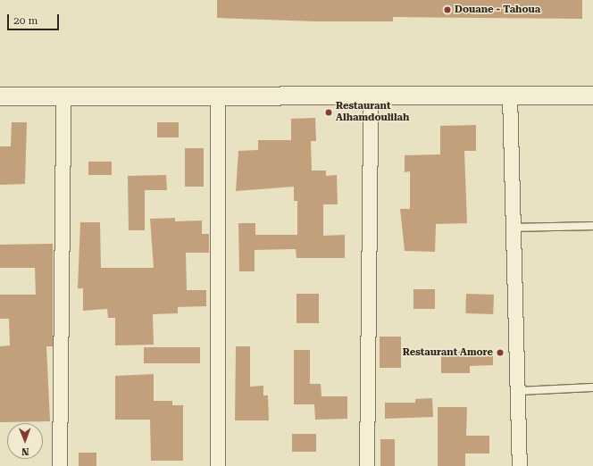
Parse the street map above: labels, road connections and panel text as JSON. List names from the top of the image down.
{
  "places": ["Douane - Tahoua", "Restaurant Alhamdoulilah", "Restaurant Amore"],
  "scale_bar": "20 m",
  "north": "bottom"
}
